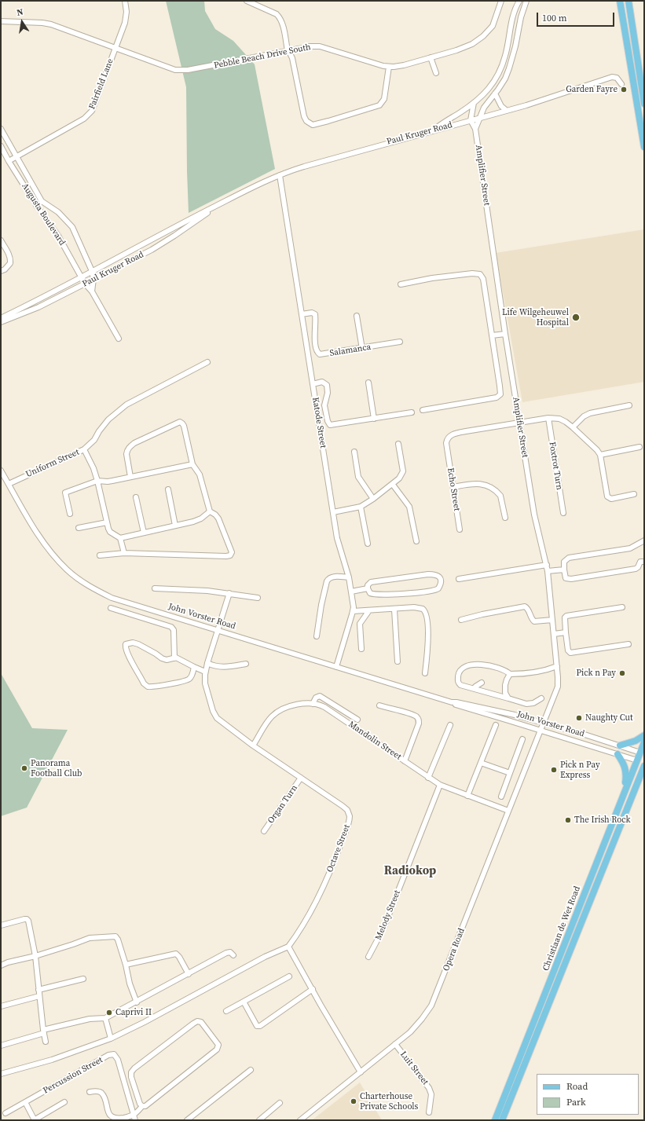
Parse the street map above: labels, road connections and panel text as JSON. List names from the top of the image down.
{
  "streets": {
    "main road": ["John Vorster Road", "Christiaan de Wet Road"],
    "street": [
      "Pebble Beach Drive South",
      "Fairfield Lane",
      "Paul Kruger Road",
      "Amplifier Street",
      "Augusta Boulevard",
      "Salamanca",
      "Katode Street",
      "Uniform Street",
      "Foxtrot Turn",
      "Echo Street",
      "Mandolin Street",
      "Organ Turn",
      "Octave Street",
      "Melody Street",
      "Opera Road",
      "Luit Street",
      "Percussion Street"
    ]
  },
  "crossings": [
    ["Pebble Beach Drive South", "Fairfield Lane"],
    ["Fairfield Lane", "Augusta Boulevard"],
    ["Paul Kruger Road", "Amplifier Street"],
    ["Paul Kruger Road", "Augusta Boulevard"],
    ["Paul Kruger Road", "Katode Street"],
    ["Amplifier Street", "Echo Street"],
    ["Amplifier Street", "John Vorster Road"],
    ["Amplifier Street", "Opera Road"],
    ["Salamanca", "Katode Street"],
    ["Katode Street", "John Vorster Road"],
    ["Uniform Street", "John Vorster Road"],
    ["John Vorster Road", "Octave Street"],
    ["John Vorster Road", "Christiaan de Wet Road"],
    ["John Vorster Road", "Opera Road"],
    ["Mandolin Street", "Octave Street"],
    ["Mandolin Street", "Melody Street"],
    ["Mandolin Street", "Opera Road"],
    ["Organ Turn", "Octave Street"],
    ["Opera Road", "Luit Street"]
  ],
  "districts": ["Radiokop"],
  "places": [
    "Garden Fayre",
    "Life Wilgeheuwel Hospital",
    "Pick n Pay",
    "Naughty Cut",
    "Panorama Football Club",
    "Pick n Pay Express",
    "The Irish Rock",
    "Caprivi II",
    "Charterhouse Private Schools"
  ],
  "legend": ["Road", "Park"],
  "scale_bar": "100 m",
  "north": "top"
}
